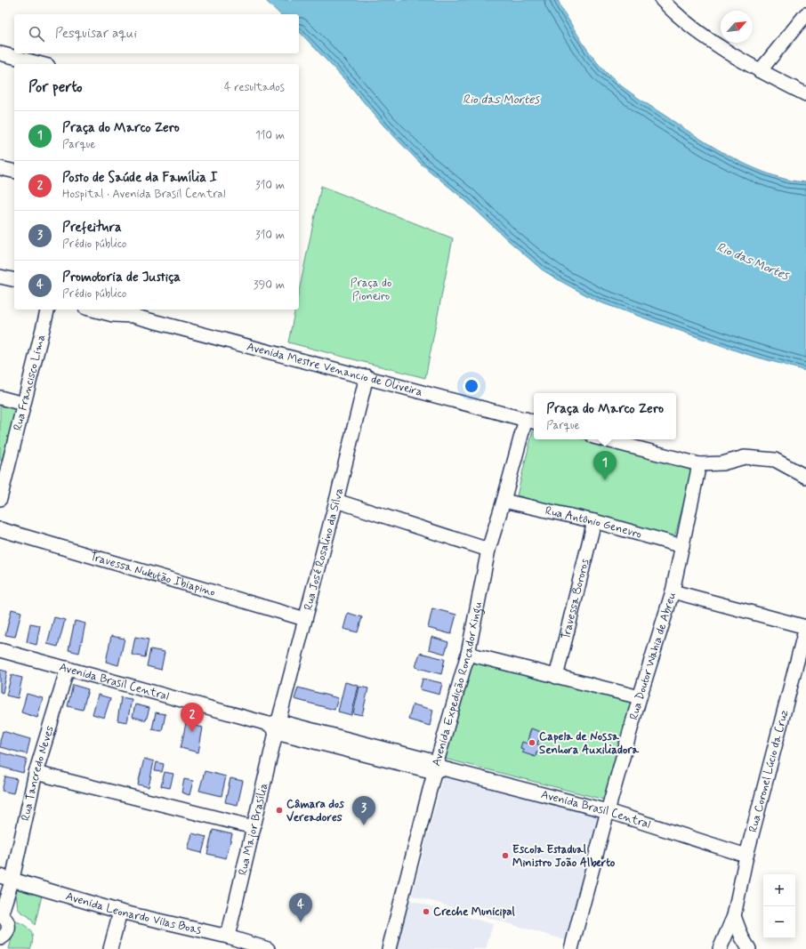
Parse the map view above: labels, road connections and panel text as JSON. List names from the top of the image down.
{
  "streets": {
    "street": [
      "Avenida Mestre Venancio de Oliveira",
      "Rua Francisco Lima",
      "Rua Antônio Genevro",
      "Rua José Rosalino da Silva",
      "Travessa Nukutão Ibiapino",
      "Travessa Bororos",
      "Rua Doutor Wahia de Abreu",
      "Avenida Brasil Central",
      "Avenida Expedição Roncador Xingu",
      "Rua Coronel Lúcio da Cruz",
      "Rua Tancredo Neves",
      "Rua Major Brasília",
      "Avenida Leonardo Vilas Boas"
    ]
  },
  "crossings": [
    ["Avenida Mestre Venancio de Oliveira", "Rua José Rosalino da Silva"],
    ["Avenida Mestre Venancio de Oliveira", "Avenida Expedição Roncador Xingu"],
    ["Rua Antônio Genevro", "Travessa Bororos"],
    ["Rua Antônio Genevro", "Rua Doutor Wahia de Abreu"],
    ["Rua Antônio Genevro", "Avenida Expedição Roncador Xingu"],
    ["Rua José Rosalino da Silva", "Travessa Nukutão Ibiapino"],
    ["Rua José Rosalino da Silva", "Avenida Brasil Central"],
    ["Rua José Rosalino da Silva", "Rua Major Brasília"],
    ["Rua Doutor Wahia de Abreu", "Avenida Brasil Central"],
    ["Avenida Brasil Central", "Avenida Expedição Roncador Xingu"],
    ["Avenida Brasil Central", "Rua Coronel Lúcio da Cruz"],
    ["Avenida Brasil Central", "Rua Tancredo Neves"],
    ["Avenida Brasil Central", "Rua Major Brasília"],
    ["Rua Tancredo Neves", "Avenida Leonardo Vilas Boas"],
    ["Rua Major Brasília", "Avenida Leonardo Vilas Boas"]
  ],
  "water": ["Rio das Mortes"],
  "parks": ["Praça do Pioneiro"],
  "places": [
    "Capela de Nossa Senhora Auxiliadora",
    "Câmara dos Vereadores",
    "Escola Estadual Ministro João Alberto",
    "Creche Municipal"
  ],
  "north": "top right",
  "page": {
    "search": "Pesquisar aqui",
    "heading": ["Por perto", "4 resultados"],
    "list": [
      {
        "mark": "1",
        "name": "Praça do Marco Zero",
        "note": "Parque",
        "value": "110 m"
      },
      {
        "mark": "2",
        "name": "Posto de Saúde da Família I",
        "note": "Hospital · Avenida Brasil Central",
        "value": "310 m"
      },
      {
        "mark": "3",
        "name": "Prefeitura",
        "note": "Prédio público",
        "value": "310 m"
      },
      {
        "mark": "4",
        "name": "Promotoria de Justiça",
        "note": "Prédio público",
        "value": "390 m"
      }
    ],
    "popup": ["Praça do Marco Zero", "Parque"],
    "pins": [
      "1",
      "2",
      "3",
      "4"
    ],
    "map_buttons": ["+", "−"]
  }
}
